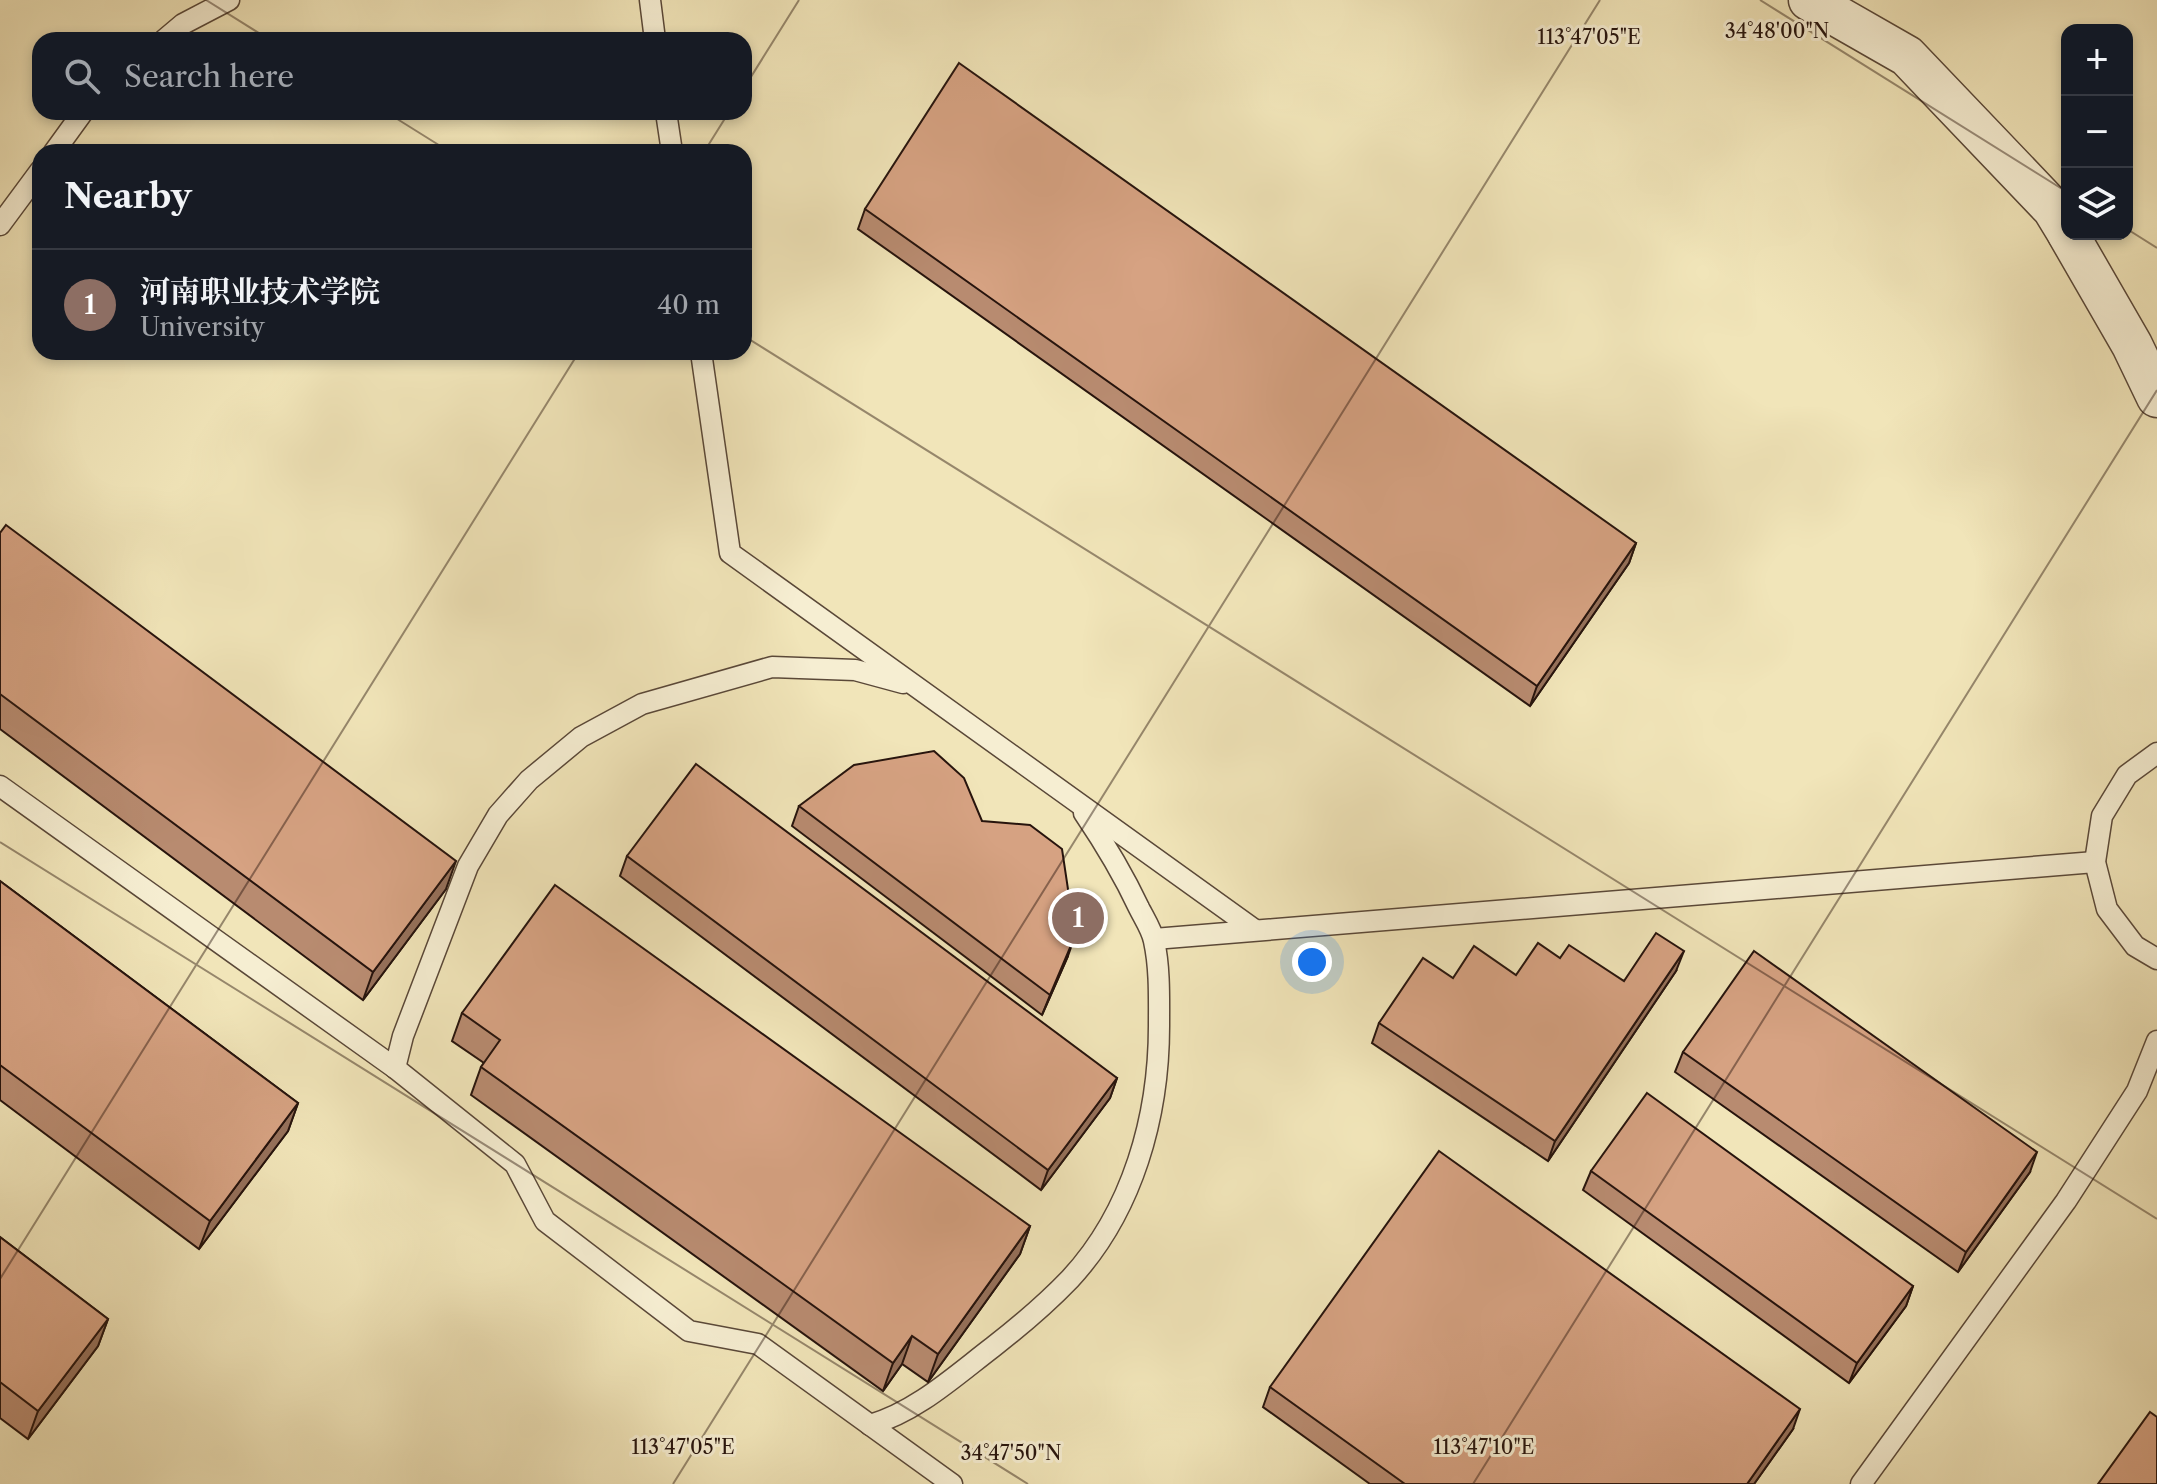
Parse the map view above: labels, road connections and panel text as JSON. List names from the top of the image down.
{
  "page": {
    "map_buttons": ["+", "−"],
    "search": "Search here",
    "heading": "Nearby",
    "list": [
      {
        "mark": "1",
        "name": "河南职业技术学院",
        "note": "University",
        "value": "40 m"
      }
    ],
    "pins": "1"
  },
  "coordinates": [
    "34°48'00\"N",
    "113°47'05\"E",
    "113°47'10\"E",
    "34°47'50\"N"
  ]
}
